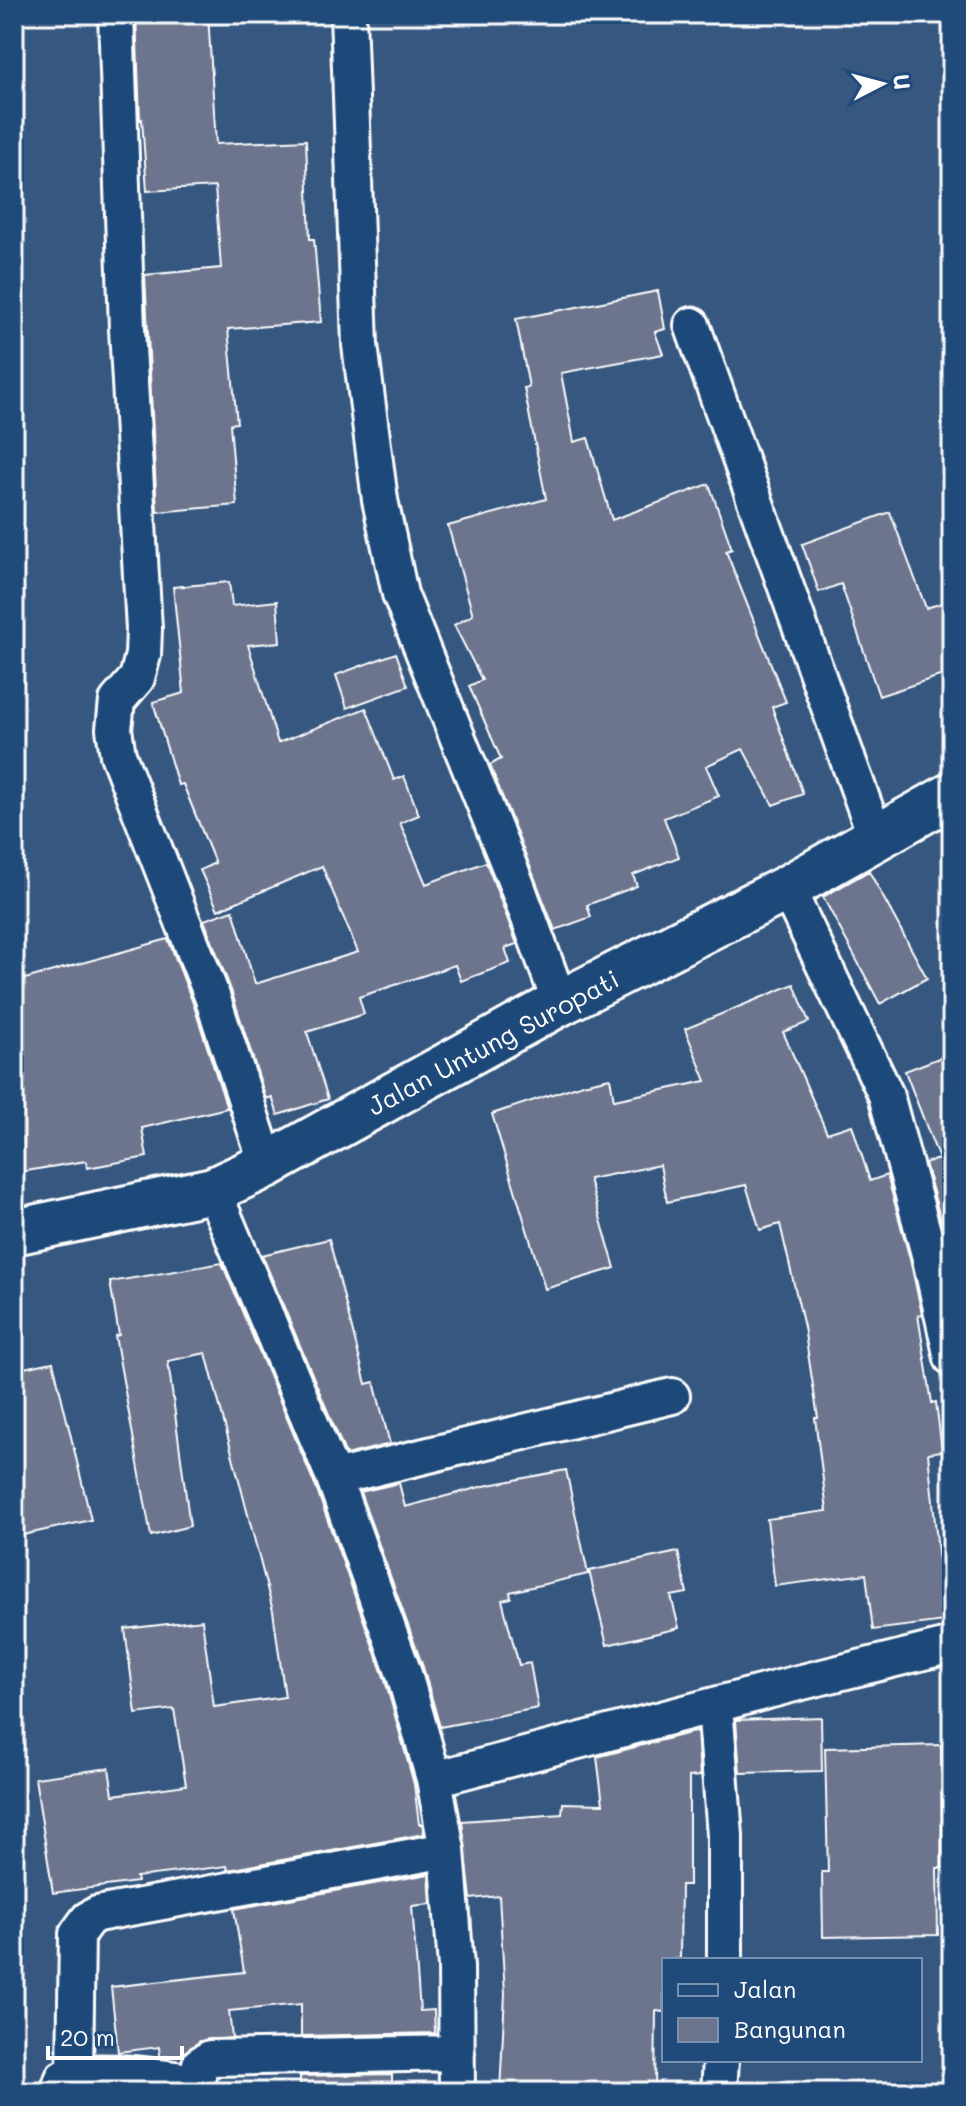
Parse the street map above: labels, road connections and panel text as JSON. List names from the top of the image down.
{
  "streets": {
    "main road": ["Jalan Untung Suropati"]
  },
  "legend": ["Jalan", "Bangunan"],
  "scale_bar": "20 m",
  "north": "right"
}
